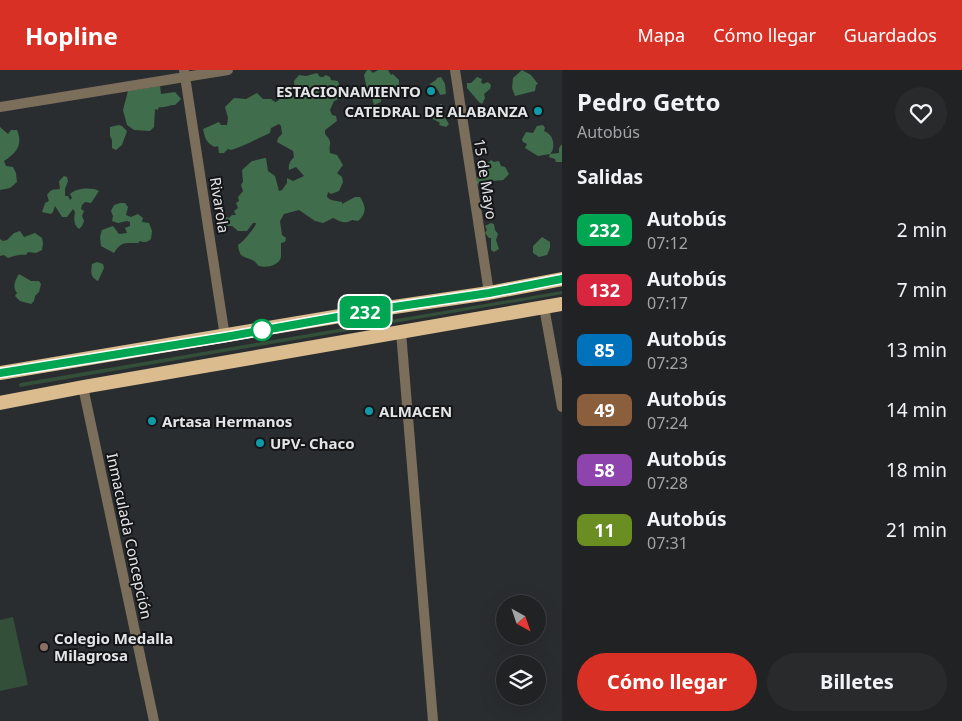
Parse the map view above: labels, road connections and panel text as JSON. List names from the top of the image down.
{
  "streets": {
    "street": ["15 de Mayo", "Rivarola", "Inmaculada Concepción"]
  },
  "places": [
    "ESTACIONAMIENTO",
    "CATEDRAL DE ALABANZA",
    "ALMACEN",
    "Artasa Hermanos",
    "UPV- Chaco",
    "Colegio Medalla Milagrosa"
  ],
  "lines": ["bus line 232"],
  "north": "bottom right",
  "page": {
    "header": "Hopline",
    "nav": ["Mapa", "Cómo llegar", "Guardados"],
    "on_map": "232",
    "heading": [
      ["Pedro Getto", "Autobús"],
      "Salidas"
    ],
    "list": [
      {
        "mark": "232",
        "name": "Autobús",
        "note": "07:12",
        "value": "2 min"
      },
      {
        "mark": "132",
        "name": "Autobús",
        "note": "07:17",
        "value": "7 min"
      },
      {
        "mark": "85",
        "name": "Autobús",
        "note": "07:23",
        "value": "13 min"
      },
      {
        "mark": "49",
        "name": "Autobús",
        "note": "07:24",
        "value": "14 min"
      },
      {
        "mark": "58",
        "name": "Autobús",
        "note": "07:28",
        "value": "18 min"
      },
      {
        "mark": "11",
        "name": "Autobús",
        "note": "07:31",
        "value": "21 min"
      }
    ],
    "buttons": ["Cómo llegar", "Billetes"]
  }
}
